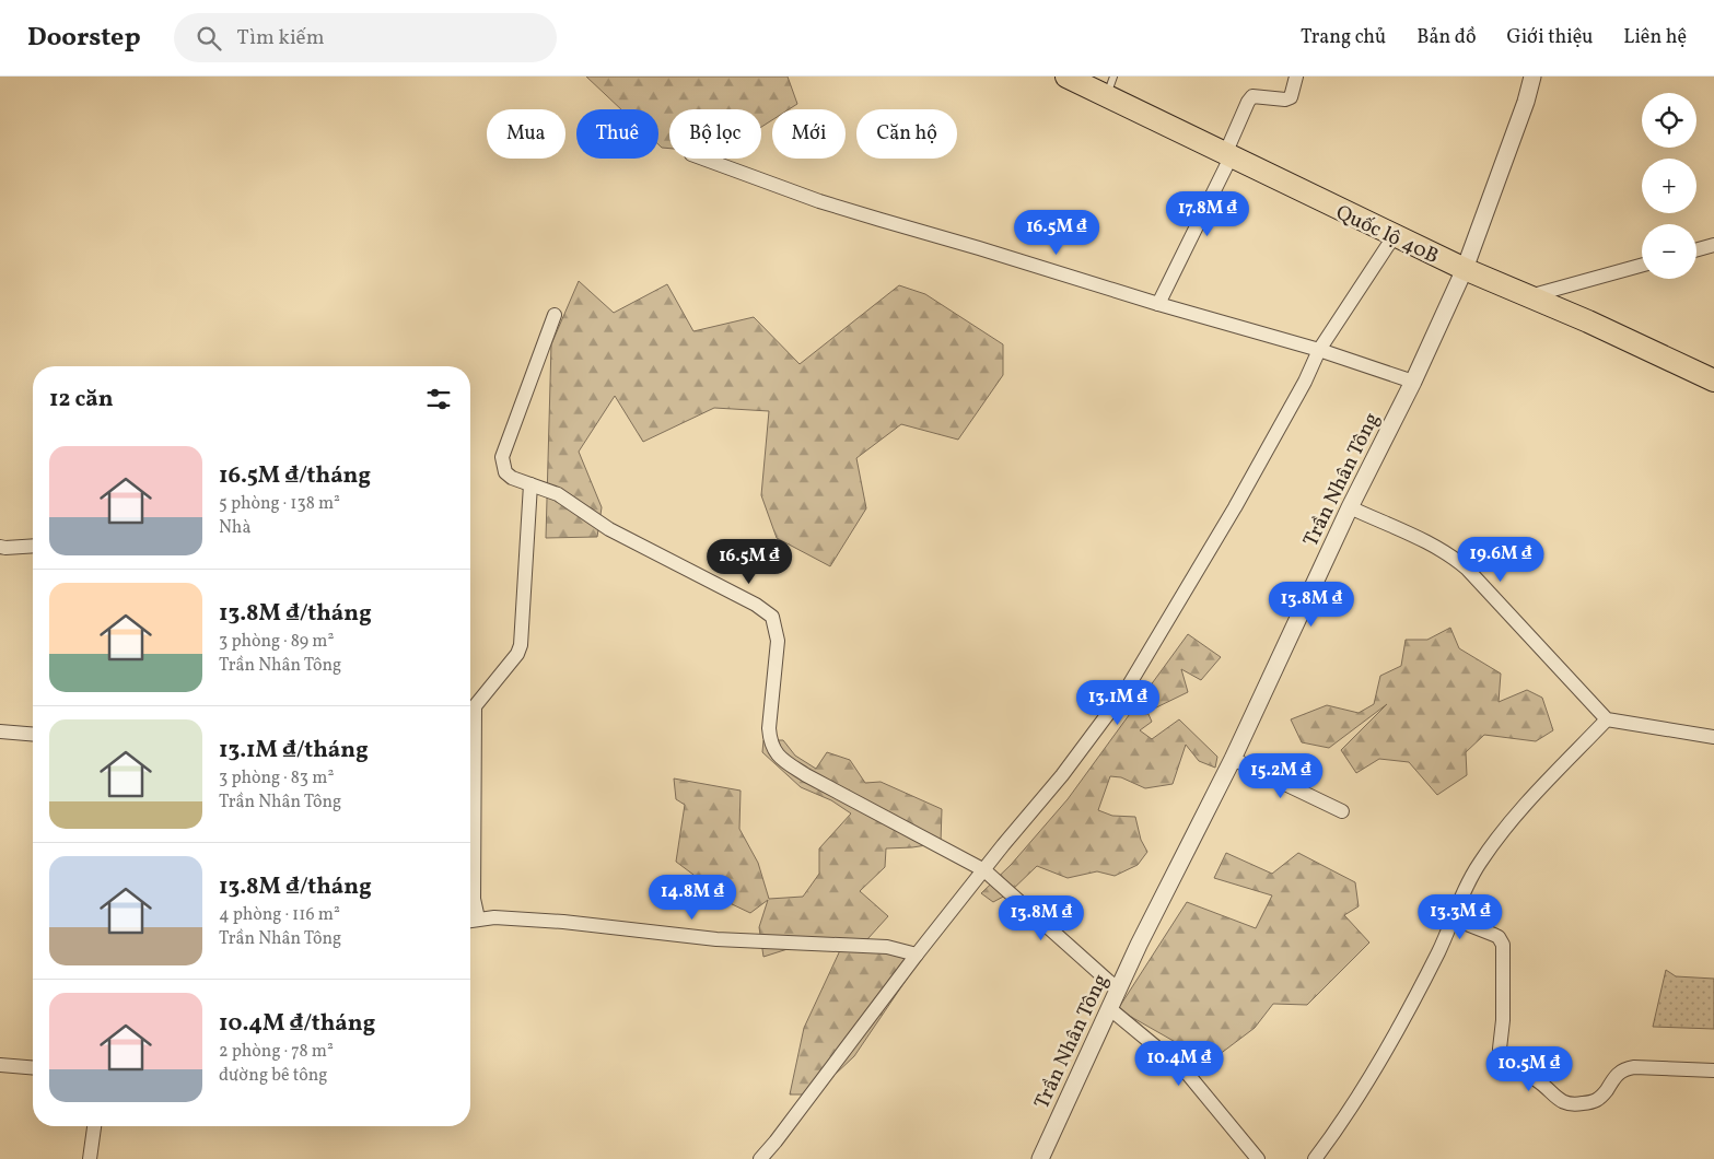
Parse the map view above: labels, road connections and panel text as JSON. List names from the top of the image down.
{
  "streets": {
    "highway": ["Quốc lộ 40B"],
    "street": ["Trần Nhân Tông"]
  },
  "crossings": [
    ["Quốc lộ 40B", "Trần Nhân Tông"]
  ],
  "page": {
    "header": "Doorstep",
    "search": "Tìm kiếm",
    "nav": [
      "Trang chủ",
      "Bản đồ",
      "Giới thiệu",
      "Liên hệ"
    ],
    "map_buttons": ["+", "−"],
    "chip": [
      "Mua",
      "Thuê",
      "Bộ lọc",
      "Mới",
      "Căn hộ"
    ],
    "price": [
      "17.8M ₫",
      "16.5M ₫",
      "19.6M ₫",
      "16.5M ₫",
      "13.8M ₫",
      "13.1M ₫",
      "15.2M ₫",
      "14.8M ₫",
      "13.3M ₫",
      "13.8M ₫",
      "10.4M ₫",
      "10.5M ₫"
    ],
    "heading": "12 căn",
    "list": [
      {
        "name": "16.5M ₫/tháng",
        "note": "5 phòng · 138 m² · Nhà"
      },
      {
        "name": "13.8M ₫/tháng",
        "note": "3 phòng · 89 m² · Trần Nhân Tông"
      },
      {
        "name": "13.1M ₫/tháng",
        "note": "3 phòng · 83 m² · Trần Nhân Tông"
      },
      {
        "name": "13.8M ₫/tháng",
        "note": "4 phòng · 116 m² · Trần Nhân Tông"
      },
      {
        "name": "10.4M ₫/tháng",
        "note": "2 phòng · 78 m² · đường bê tông"
      }
    ]
  }
}
